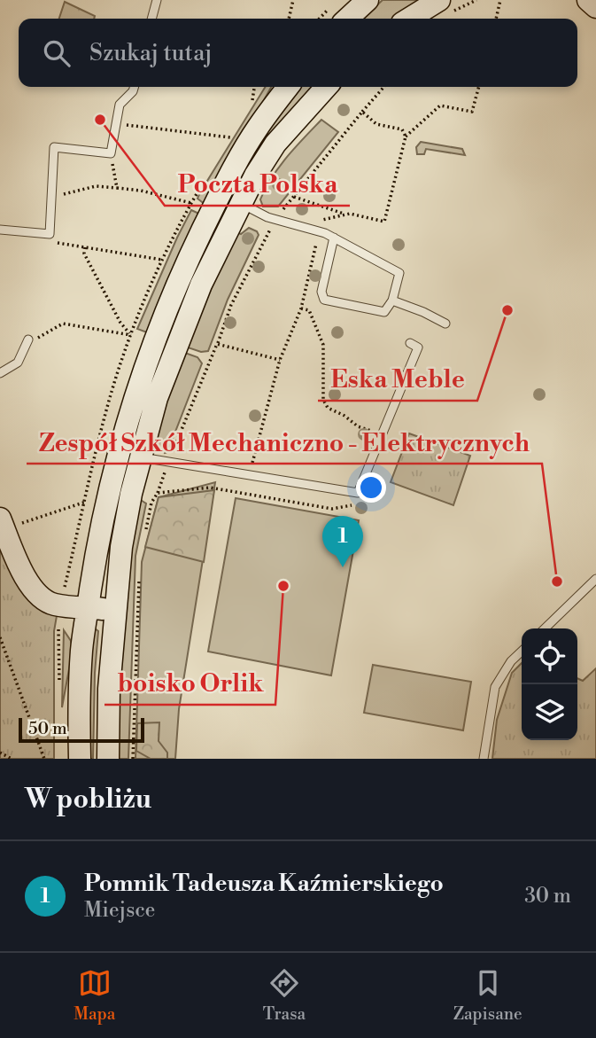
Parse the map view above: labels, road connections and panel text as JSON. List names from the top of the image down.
{
  "places": [
    "Poczta Polska",
    "Eska Meble",
    "Zespół Szkół Mechaniczno - Elektrycznych",
    "boisko Orlik"
  ],
  "scale_bar": "50 m",
  "page": {
    "search": "Szukaj tutaj",
    "pins": "1",
    "scale": "50 m",
    "heading": "W pobliżu",
    "list": [
      {
        "mark": "1",
        "name": "Pomnik Tadeusza Kaźmierskiego",
        "note": "Miejsce",
        "value": "30 m"
      }
    ],
    "nav": ["Mapa", "Trasa", "Zapisane"]
  }
}
